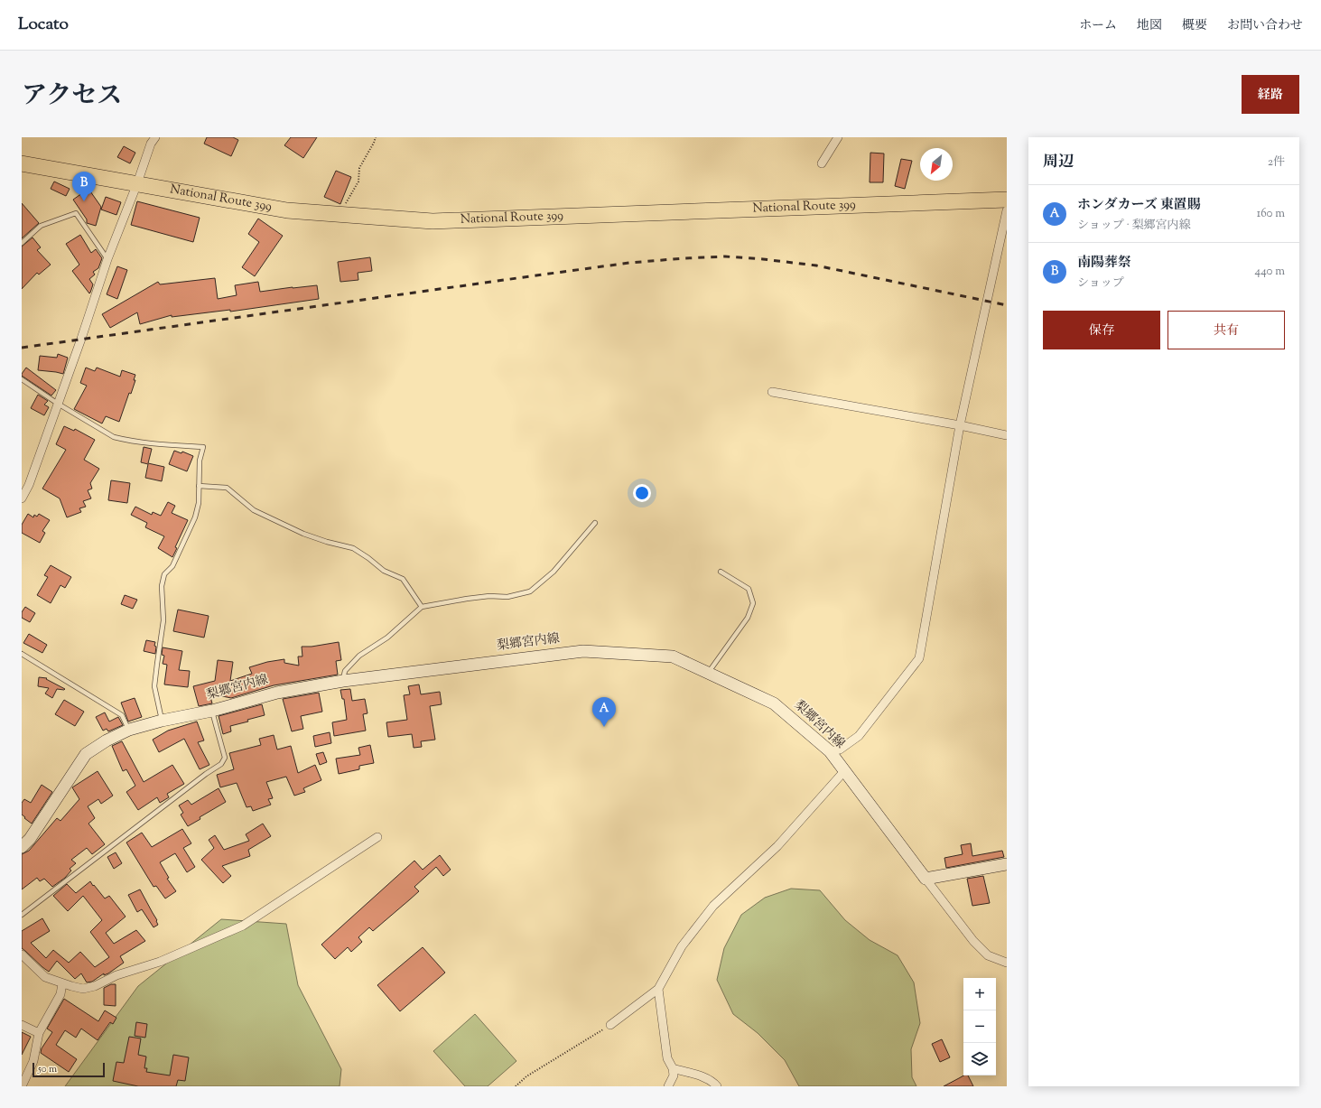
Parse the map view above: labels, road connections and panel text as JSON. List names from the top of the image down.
{
  "streets": {
    "highway": ["National Route 399"],
    "main road": ["梨郷宮内線"]
  },
  "scale_bar": "50 m",
  "north": "bottom left",
  "page": {
    "header": "Locato",
    "nav": [
      "ホーム",
      "地図",
      "概要",
      "お問い合わせ"
    ],
    "title": "アクセス",
    "buttons": [
      "経路",
      ["保存", "共有"]
    ],
    "heading": ["周辺", "2件"],
    "pins": ["B", "A"],
    "list": [
      {
        "mark": "A",
        "name": "ホンダカーズ 東置賜",
        "note": "ショップ · 梨郷宮内線",
        "value": "160 m"
      },
      {
        "mark": "B",
        "name": "南陽葬祭",
        "note": "ショップ",
        "value": "440 m"
      }
    ],
    "map_buttons": ["+", "−"],
    "scale": "50 m"
  }
}
